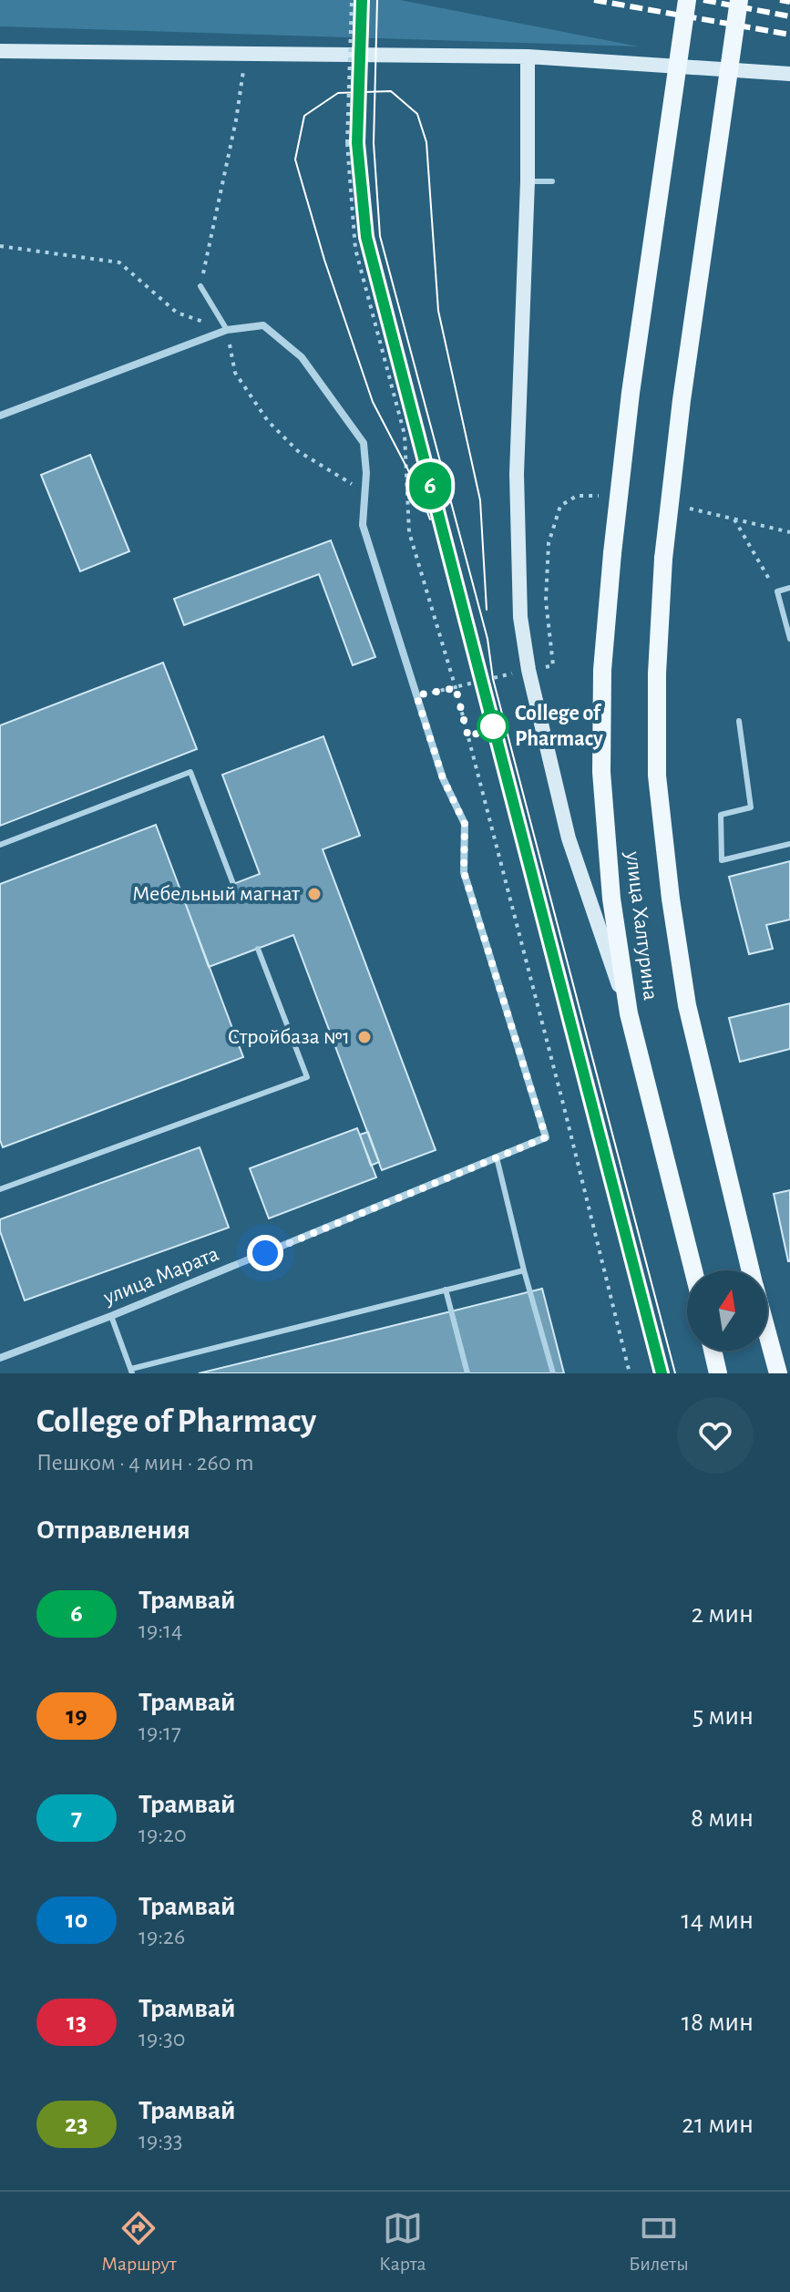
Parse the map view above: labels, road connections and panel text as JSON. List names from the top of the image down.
{
  "streets": {
    "main road": ["улица Халтурина"],
    "street": ["улица Марата"]
  },
  "places": ["College of Pharmacy", "Мебельный магнат", "Стройбаза №1"],
  "lines": ["tram line 6"],
  "north": "top",
  "page": {
    "on_map": "6",
    "heading": [
      ["College of Pharmacy", "Пешком · 4 мин · 260 m"],
      "Отправления"
    ],
    "list": [
      {
        "mark": "6",
        "name": "Трамвай",
        "note": "19:14",
        "value": "2 мин"
      },
      {
        "mark": "19",
        "name": "Трамвай",
        "note": "19:17",
        "value": "5 мин"
      },
      {
        "mark": "7",
        "name": "Трамвай",
        "note": "19:20",
        "value": "8 мин"
      },
      {
        "mark": "10",
        "name": "Трамвай",
        "note": "19:26",
        "value": "14 мин"
      },
      {
        "mark": "13",
        "name": "Трамвай",
        "note": "19:30",
        "value": "18 мин"
      },
      {
        "mark": "23",
        "name": "Трамвай",
        "note": "19:33",
        "value": "21 мин"
      }
    ],
    "tabs": ["Маршрут", "Карта", "Билеты"]
  }
}
